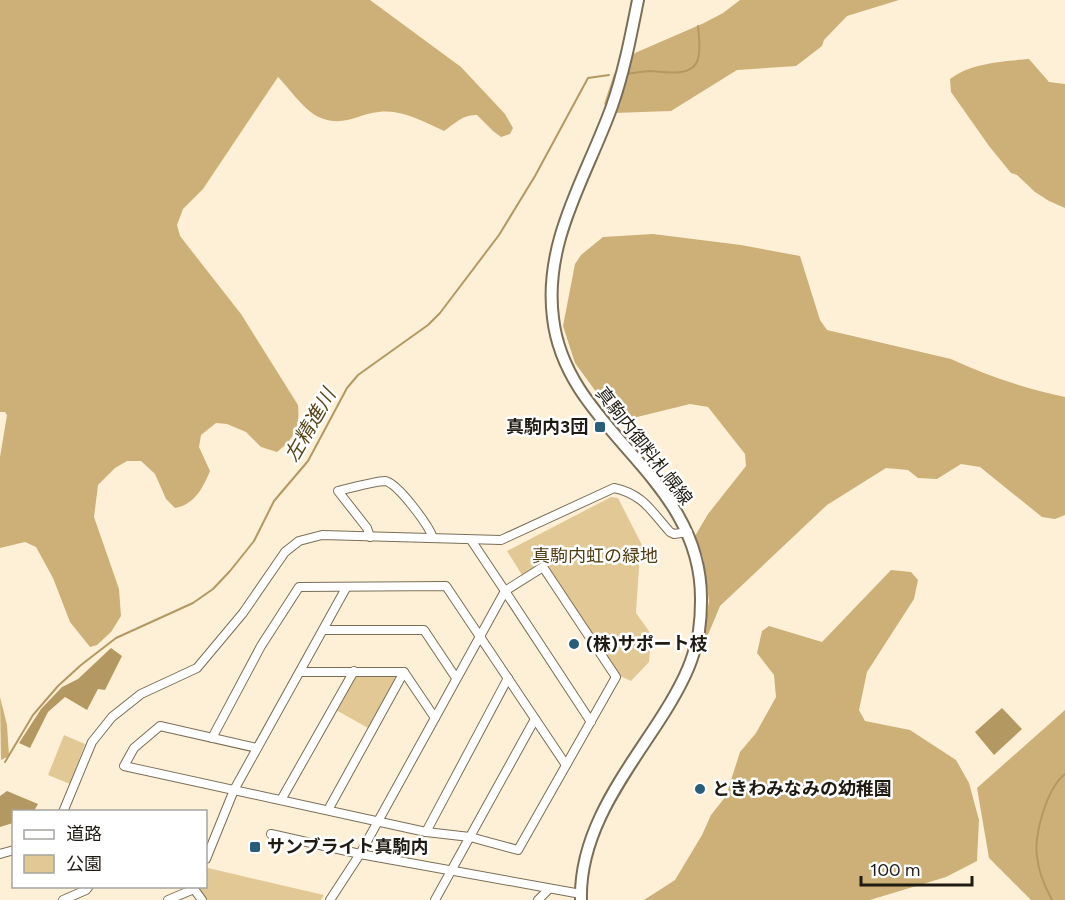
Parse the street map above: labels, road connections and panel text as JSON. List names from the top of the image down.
{
  "streets": {
    "main road": ["真駒内御料札幌線"]
  },
  "water": ["左精進川"],
  "parks": ["真駒内虹の緑地"],
  "places": {
    "transit": ["真駒内3団", "サンブライト真駒内"],
    "other": ["(株)サポート枝", "ときわみなみの幼稚園"]
  },
  "legend": ["道路", "公園"],
  "scale_bar": "100 m"
}
